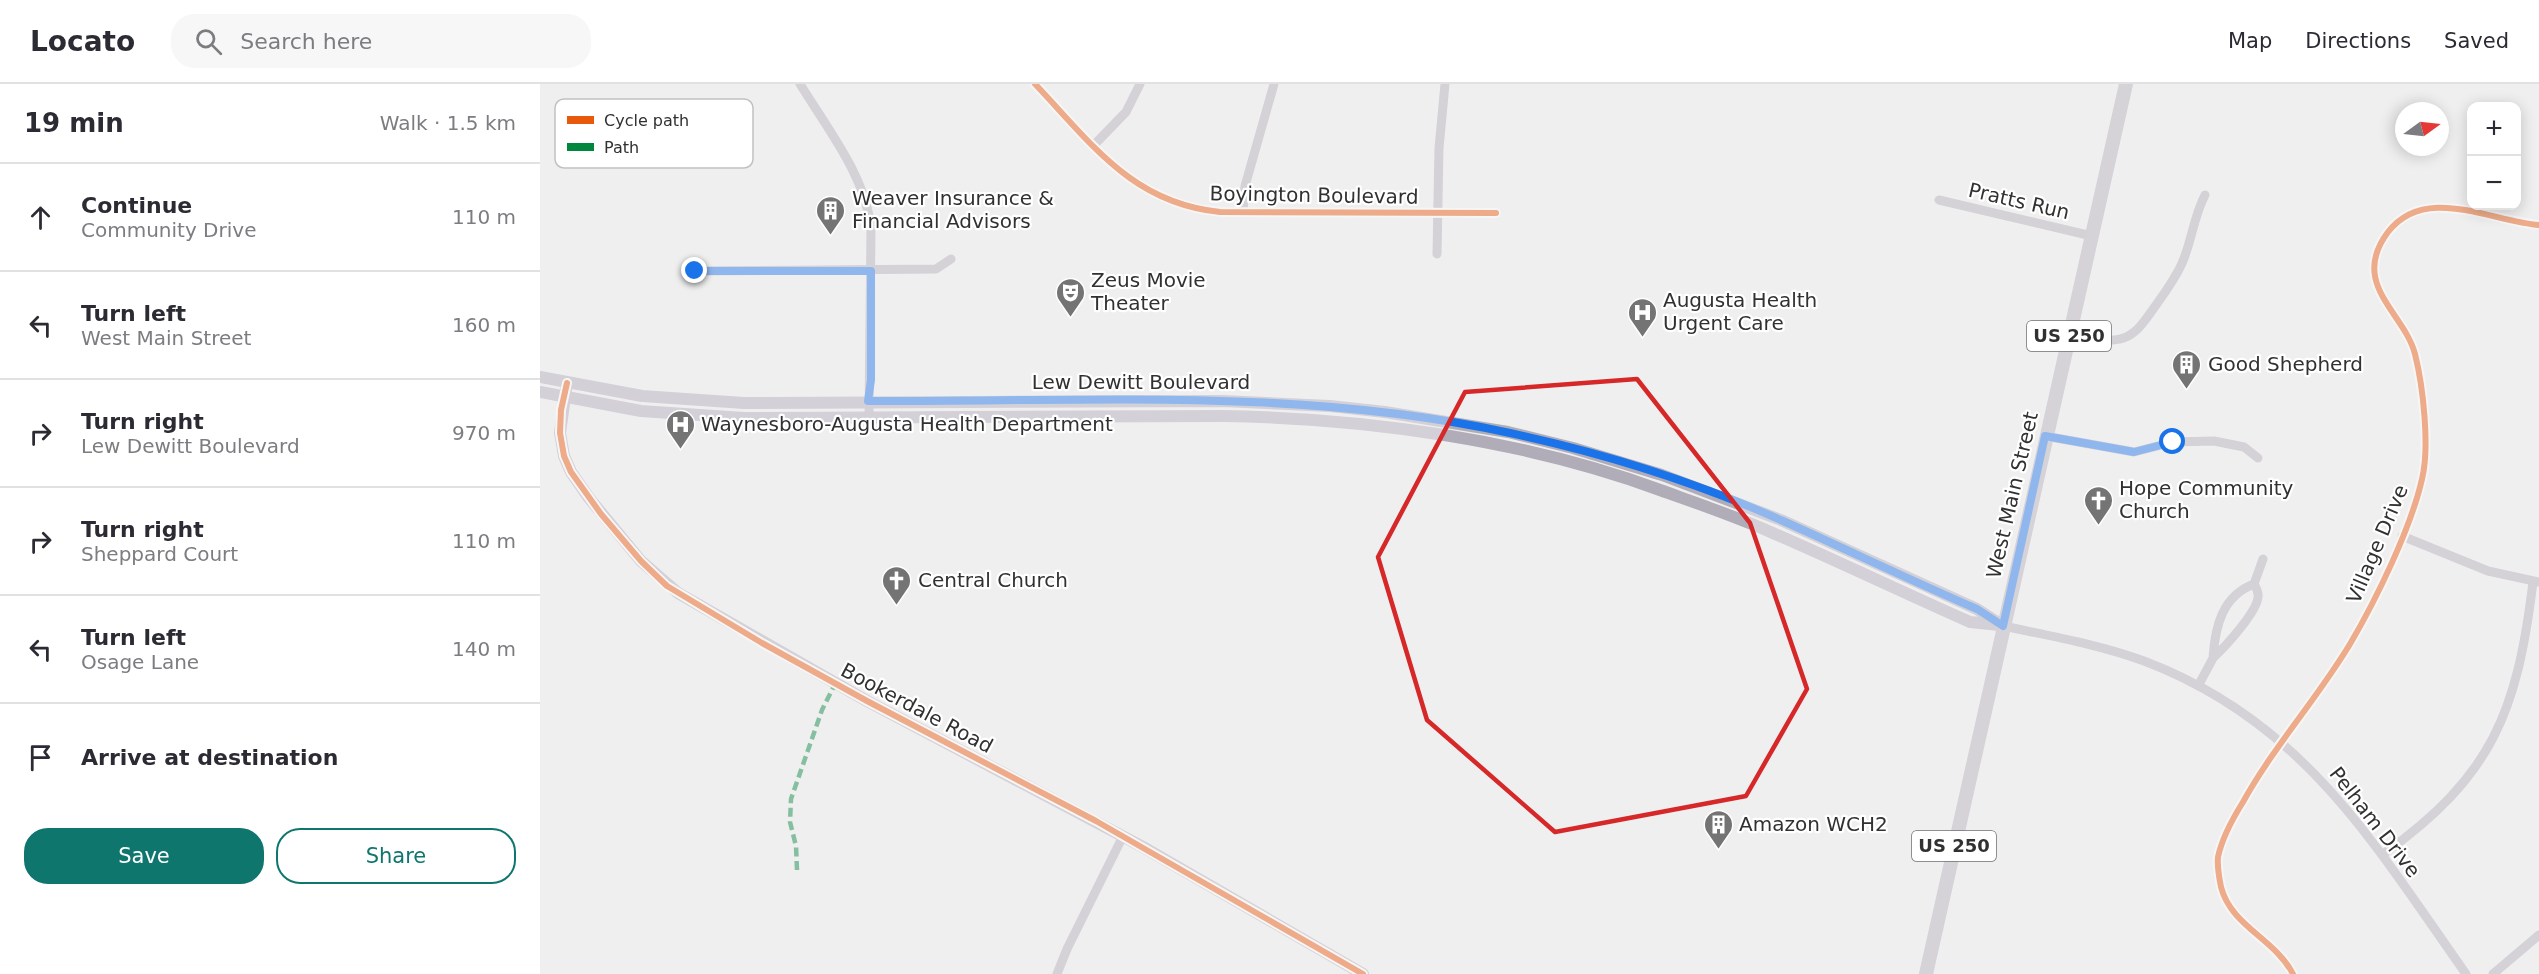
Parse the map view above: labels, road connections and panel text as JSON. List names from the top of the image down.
{
  "streets": {
    "main road": [
      "US 250",
      "Lew Dewitt Boulevard",
      "West Main Street",
      "Bookerdale Road"
    ],
    "street": [
      "Boyington Boulevard",
      "Pratts Run",
      "Village Drive",
      "Pelham Drive"
    ]
  },
  "crossings": [
    ["Pratts Run", "US 250"],
    ["Pratts Run", "West Main Street"],
    ["US 250", "West Main Street"],
    ["Lew Dewitt Boulevard", "West Main Street"],
    ["Lew Dewitt Boulevard", "Bookerdale Road"],
    ["Lew Dewitt Boulevard", "Pelham Drive"],
    ["West Main Street", "Pelham Drive"],
    ["Village Drive", "Pelham Drive"]
  ],
  "places": {
    "building": ["Weaver Insurance & Financial Advisors", "Good Shepherd", "Amazon WCH2"],
    "theatre": ["Zeus Movie Theater"],
    "hospital": ["Augusta Health Urgent Care", "Waynesboro-Augusta Health Department"],
    "church": ["Hope Community Church", "Central Church"]
  },
  "legend": ["Cycle path", "Path"],
  "north": "right",
  "page": {
    "header": "Locato",
    "search": "Search here",
    "nav": ["Map", "Directions", "Saved"],
    "heading": ["19 min", "Walk · 1.5 km"],
    "map_buttons": ["+", "−"],
    "list": [
      ["Continue", "Community Drive", "110 m"],
      ["Turn left", "West Main Street", "160 m"],
      ["Turn right", "Lew Dewitt Boulevard", "970 m"],
      ["Turn right", "Sheppard Court", "110 m"],
      ["Turn left", "Osage Lane", "140 m"],
      "Arrive at destination"
    ],
    "buttons": ["Save", "Share"]
  }
}
